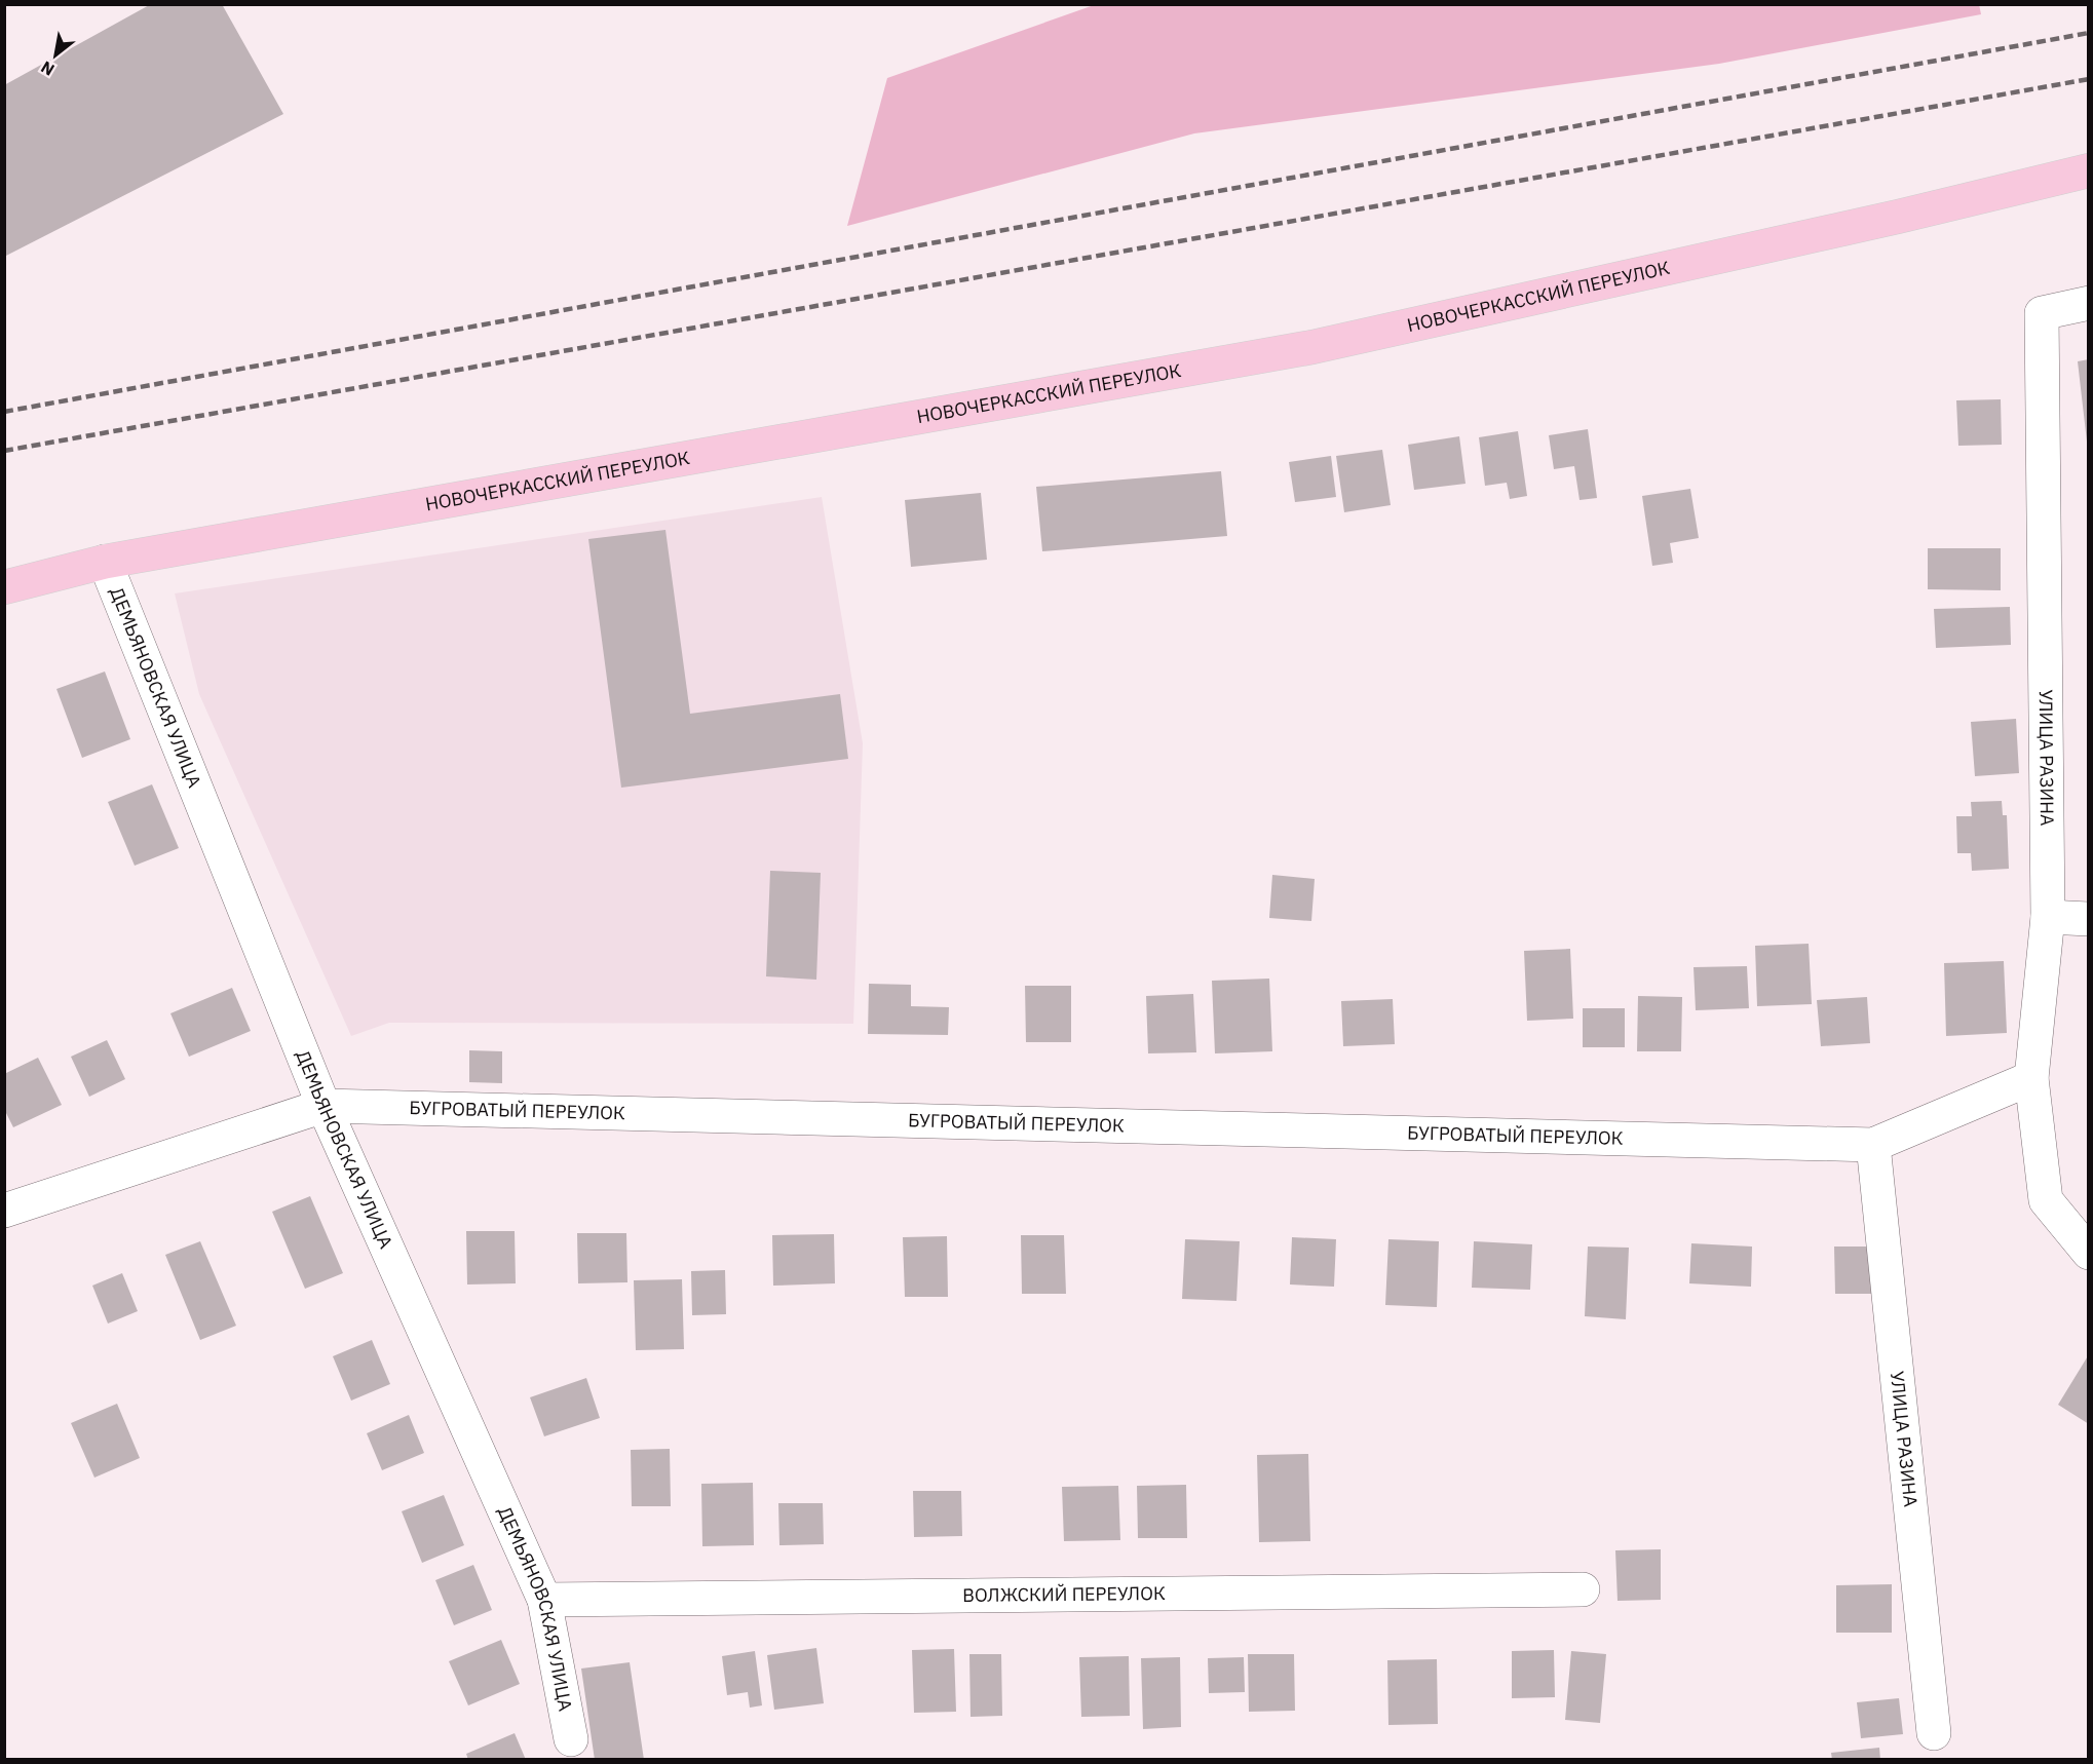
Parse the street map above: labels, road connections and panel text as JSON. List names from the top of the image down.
{
  "streets": {
    "main road": ["НОВОЧЕРКАССКИЙ ПЕРЕУЛОК"],
    "street": [
      "ДЕМЬЯНОВСКАЯ УЛИЦА",
      "УЛИЦА РАЗИНА",
      "БУГРОВАТЫЙ ПЕРЕУЛОК",
      "ВОЛЖСКИЙ ПЕРЕУЛОК"
    ]
  },
  "crossings": [
    ["НОВОЧЕРКАССКИЙ ПЕРЕУЛОК", "ДЕМЬЯНОВСКАЯ УЛИЦА"],
    ["ДЕМЬЯНОВСКАЯ УЛИЦА", "БУГРОВАТЫЙ ПЕРЕУЛОК"],
    ["ДЕМЬЯНОВСКАЯ УЛИЦА", "ВОЛЖСКИЙ ПЕРЕУЛОК"],
    ["УЛИЦА РАЗИНА", "БУГРОВАТЫЙ ПЕРЕУЛОК"]
  ],
  "north": "bottom left"
}
